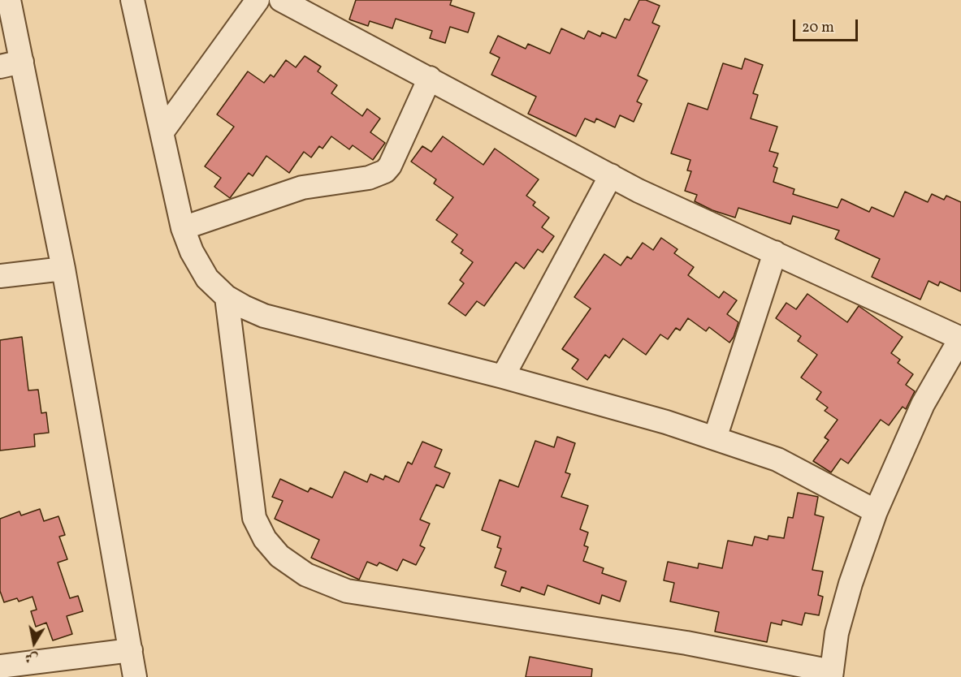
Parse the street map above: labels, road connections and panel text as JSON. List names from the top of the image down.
{
  "scale_bar": "20 m",
  "north": "bottom"
}
